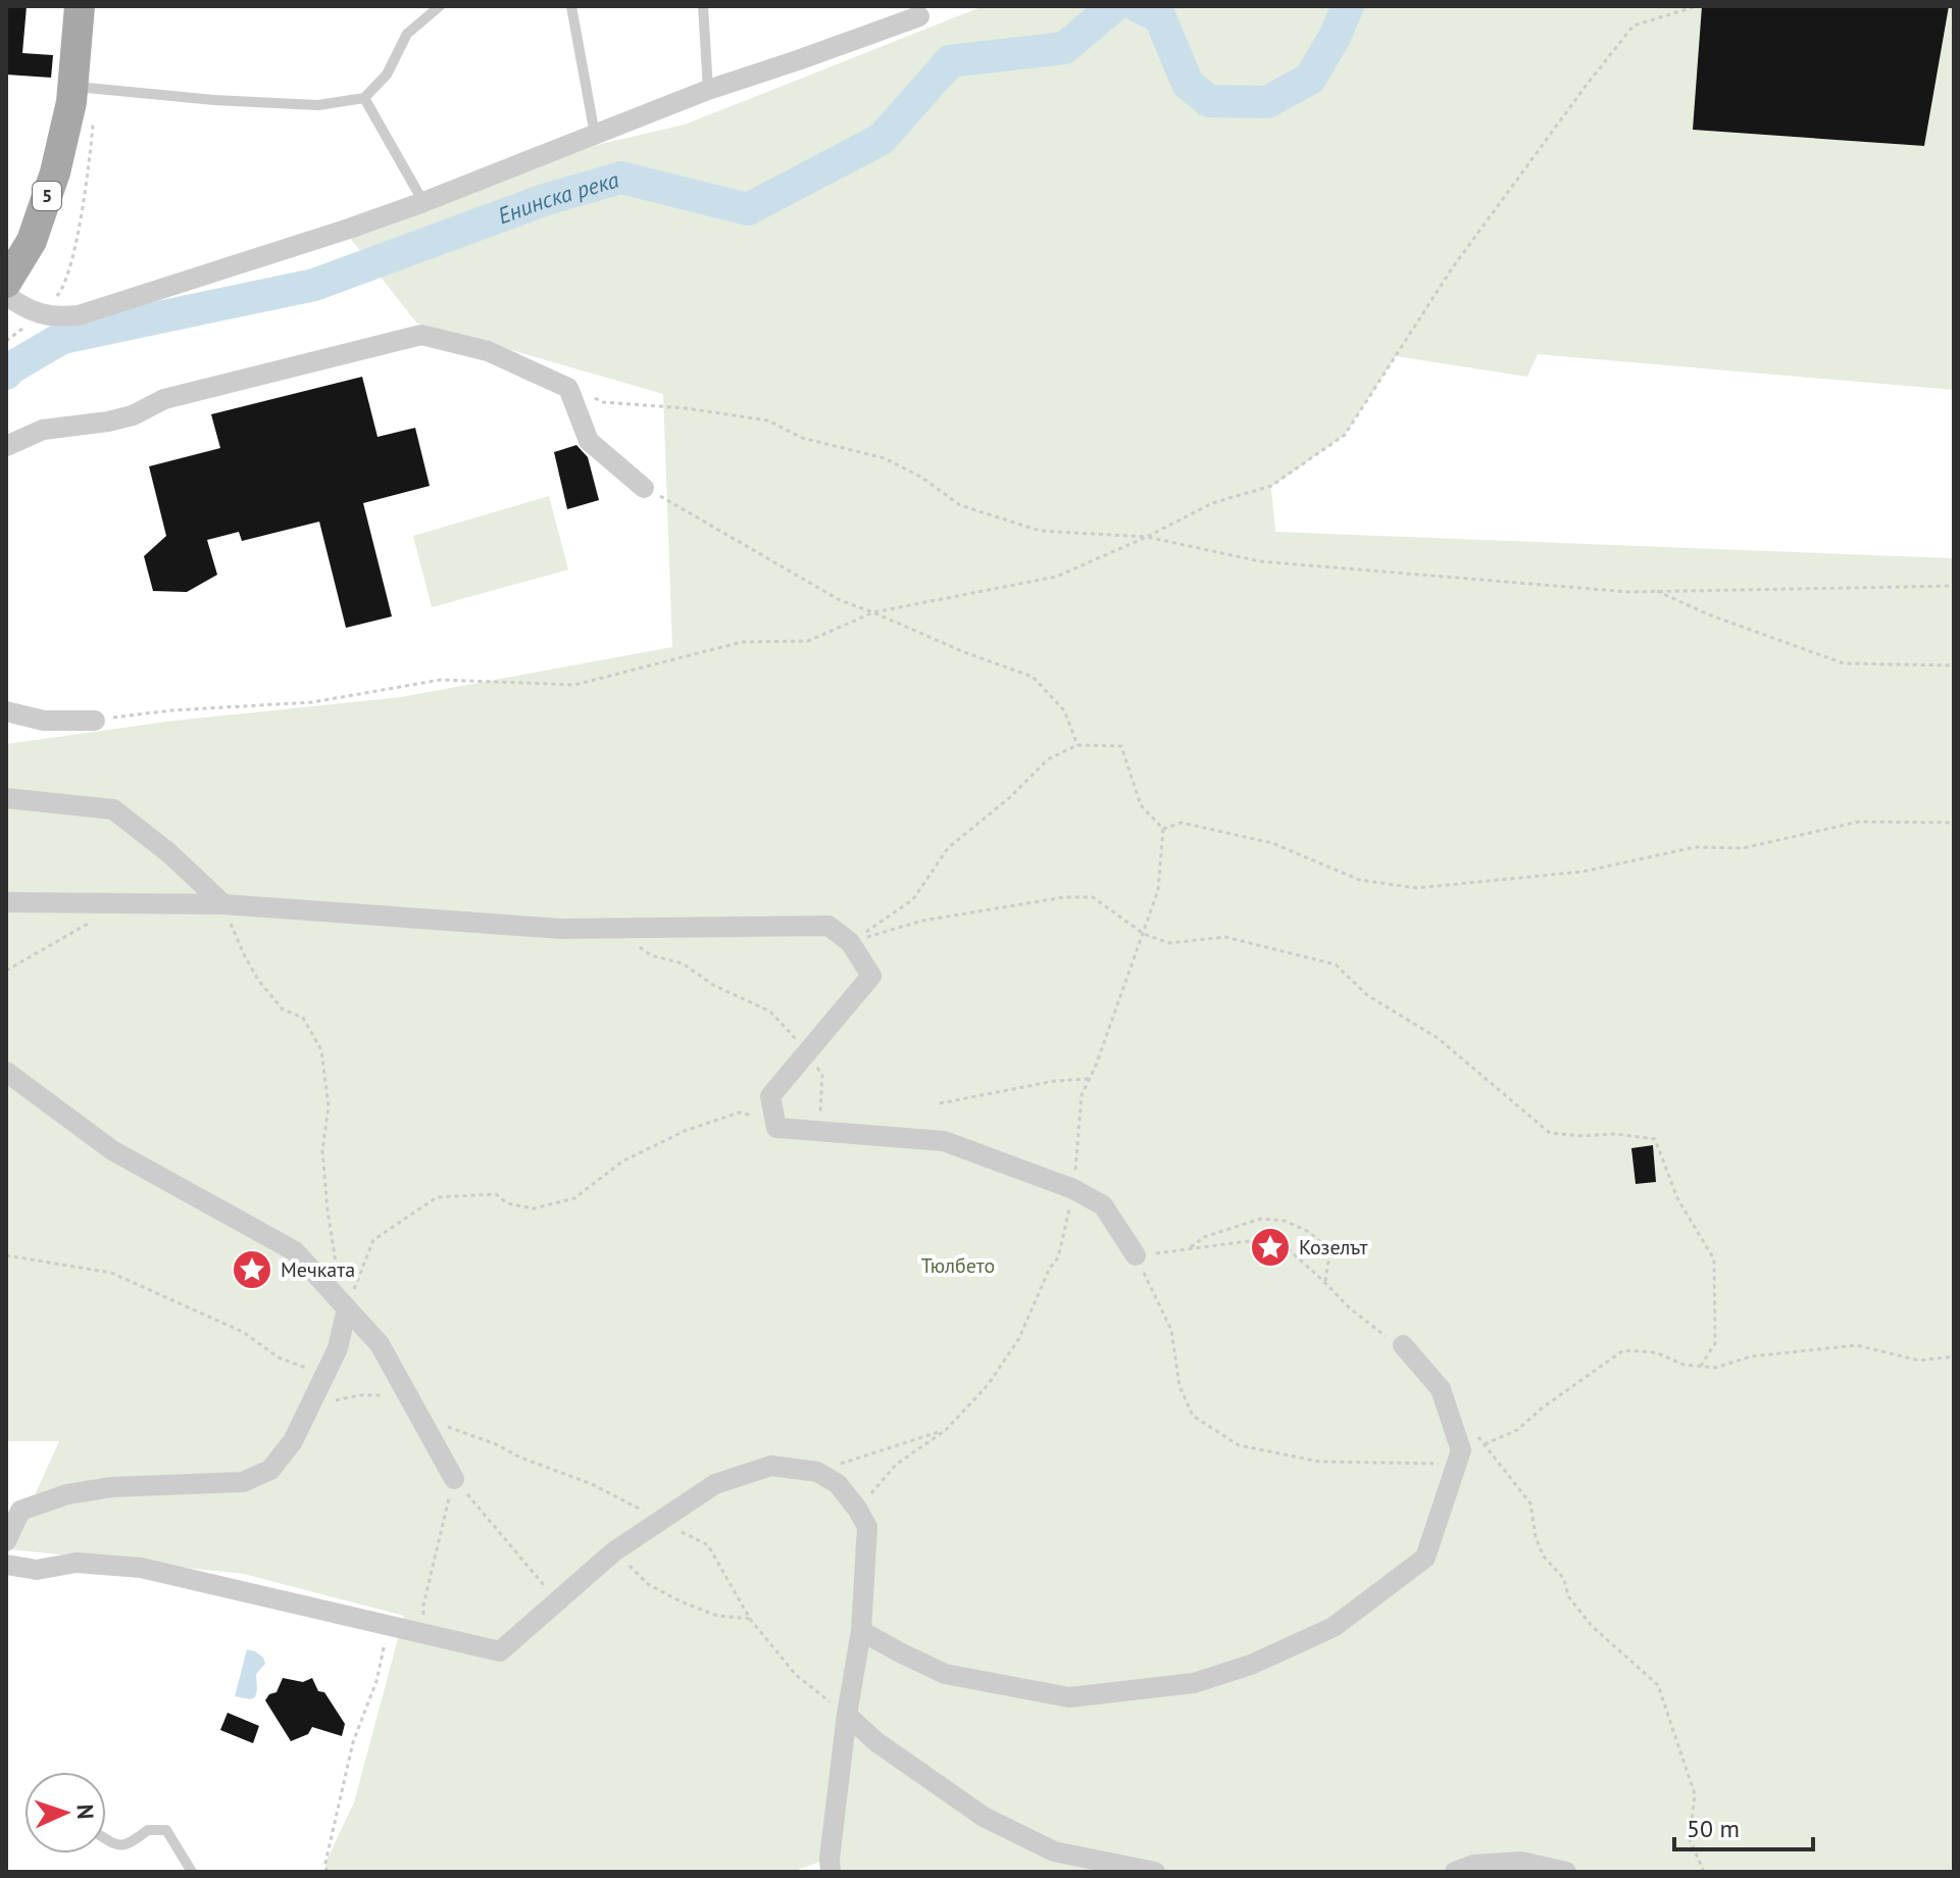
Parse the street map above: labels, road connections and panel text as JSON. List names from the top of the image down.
{
  "streets": {
    "main road": ["5"]
  },
  "water": ["Енинска река"],
  "parks": ["Тюлбето"],
  "places": {
    "place": ["Козелът", "Мечката"]
  },
  "scale_bar": "50 m",
  "north": "right"
}
